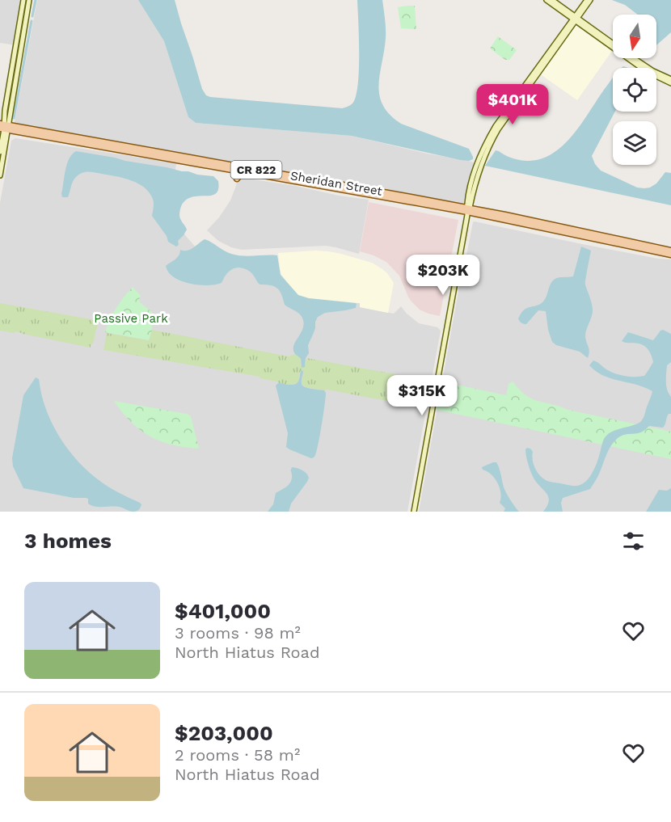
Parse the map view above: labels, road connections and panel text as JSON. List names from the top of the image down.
{
  "streets": {
    "main road": ["CR 822", "Sheridan Street"]
  },
  "parks": ["Passive Park"],
  "north": "bottom",
  "page": {
    "price": ["$401K", "$203K", "$315K"],
    "heading": "3 homes",
    "list": [
      {
        "name": "$401,000",
        "note": "3 rooms · 98 m² · North Hiatus Road"
      },
      {
        "name": "$203,000",
        "note": "2 rooms · 58 m² · North Hiatus Road"
      }
    ]
  }
}
